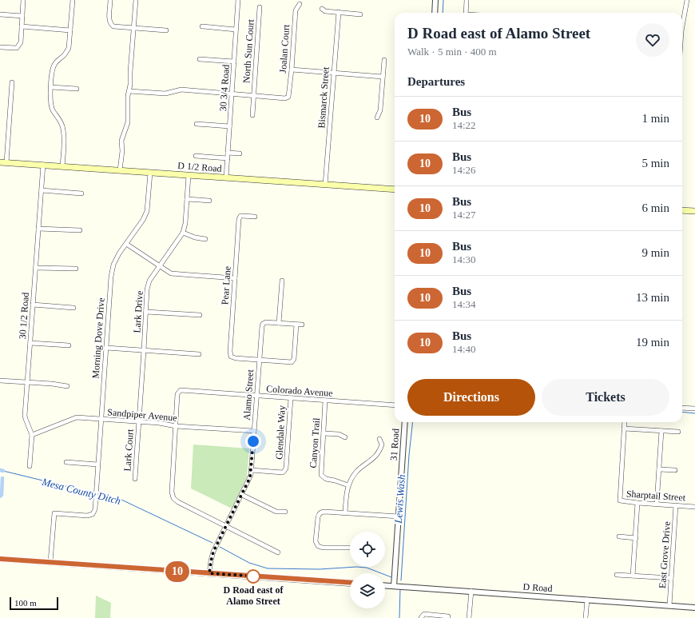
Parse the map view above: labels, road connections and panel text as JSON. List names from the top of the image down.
{
  "streets": {
    "main road": ["D 1/2 Road"],
    "street": [
      "Joalan Court",
      "North Sun Court",
      "30 3/4 Road",
      "Bismarck Street",
      "Pear Lane",
      "Lark Drive",
      "30 1/2 Road",
      "Morning Dove Drive",
      "Colorado Avenue",
      "Alamo Street",
      "Sandpiper Avenue",
      "Glendale Way",
      "Canyon Trail",
      "31 Road",
      "Lark Court",
      "Sharptail Street",
      "East Grove Drive",
      "D Road"
    ]
  },
  "crossings": [
    ["Joalan Court", "North Sun Court"],
    ["30 3/4 Road", "D 1/2 Road"],
    ["Bismarck Street", "D 1/2 Road"],
    ["D 1/2 Road", "Lark Drive"],
    ["D 1/2 Road", "30 1/2 Road"],
    ["D 1/2 Road", "Morning Dove Drive"],
    ["Pear Lane", "Alamo Street"],
    ["Lark Drive", "Sandpiper Avenue"],
    ["Lark Drive", "Lark Court"],
    ["30 1/2 Road", "Sandpiper Avenue"],
    ["Morning Dove Drive", "Sandpiper Avenue"],
    ["Colorado Avenue", "Alamo Street"],
    ["Colorado Avenue", "Sandpiper Avenue"],
    ["Colorado Avenue", "Glendale Way"],
    ["Colorado Avenue", "Canyon Trail"],
    ["Alamo Street", "Sandpiper Avenue"],
    ["Alamo Street", "Glendale Way"],
    ["Sandpiper Avenue", "Lark Court"],
    ["31 Road", "D Road"],
    ["Sharptail Street", "East Grove Drive"],
    ["East Grove Drive", "D Road"]
  ],
  "water": ["Mesa County Ditch", "Lewis Wash"],
  "places": ["D Road east of Alamo Street"],
  "lines": ["bus line 10"],
  "scale_bar": "100 m",
  "page": {
    "on_map": "10",
    "heading": [
      ["D Road east of Alamo Street", "Walk · 5 min · 400 m"],
      "Departures"
    ],
    "list": [
      {
        "mark": "10",
        "name": "Bus",
        "note": "14:22",
        "value": "1 min"
      },
      {
        "mark": "10",
        "name": "Bus",
        "note": "14:26",
        "value": "5 min"
      },
      {
        "mark": "10",
        "name": "Bus",
        "note": "14:27",
        "value": "6 min"
      },
      {
        "mark": "10",
        "name": "Bus",
        "note": "14:30",
        "value": "9 min"
      },
      {
        "mark": "10",
        "name": "Bus",
        "note": "14:34",
        "value": "13 min"
      },
      {
        "mark": "10",
        "name": "Bus",
        "note": "14:40",
        "value": "19 min"
      }
    ],
    "buttons": ["Directions", "Tickets"],
    "scale": "100 m"
  }
}
